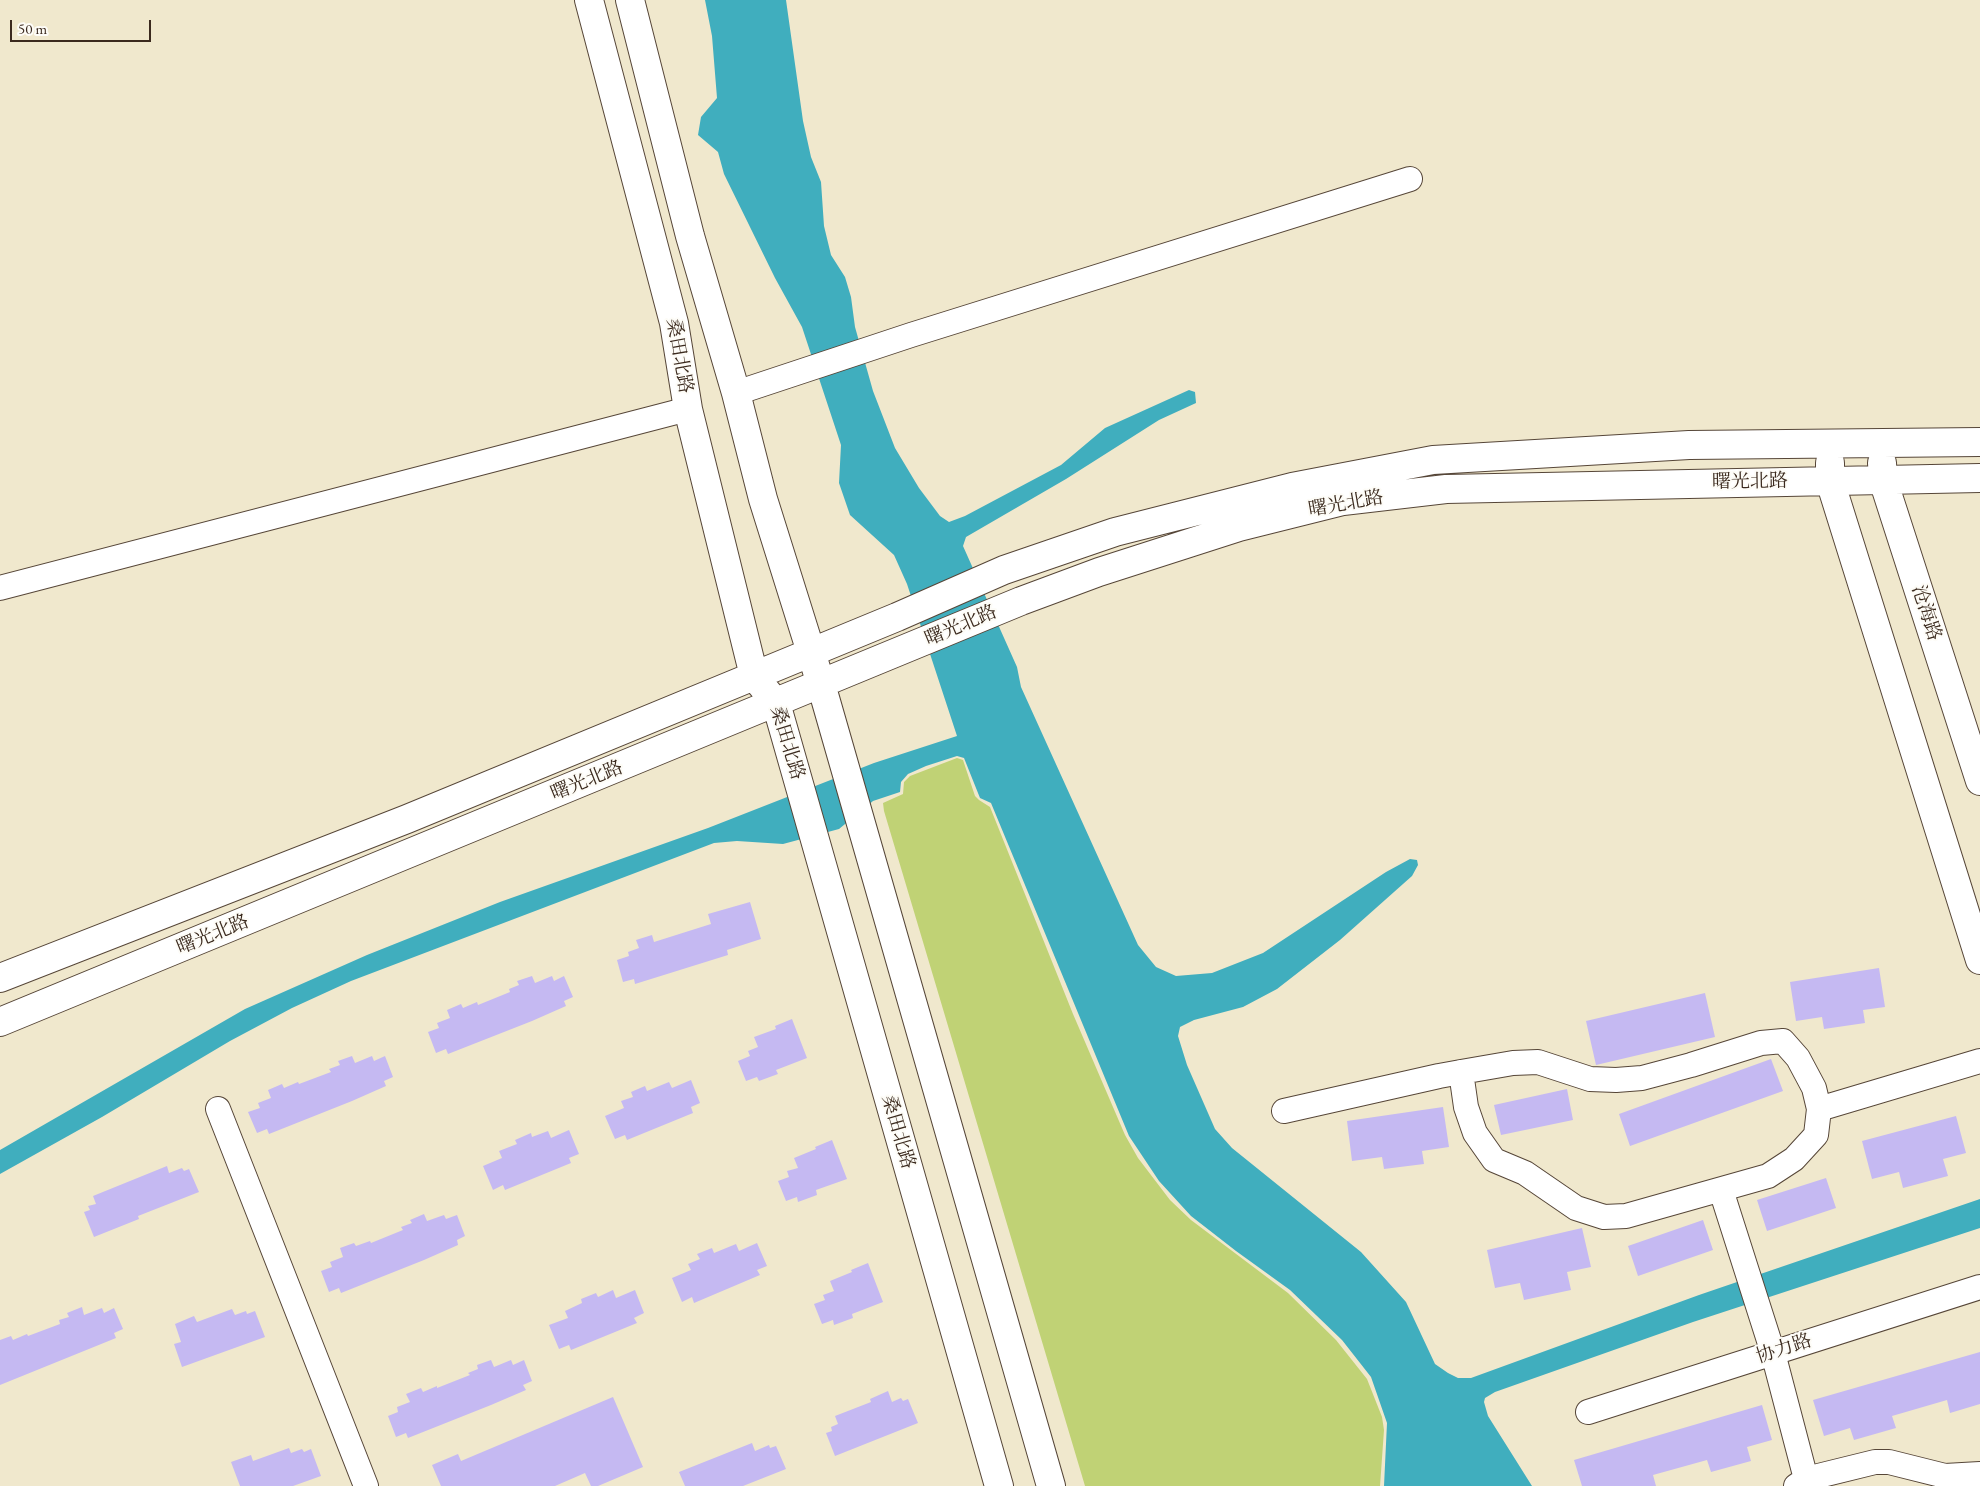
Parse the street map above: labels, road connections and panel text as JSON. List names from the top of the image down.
{
  "streets": {
    "main road": ["桑田北路", "曙光北路", "沧海路"],
    "street": ["协力路"]
  },
  "crossings": [
    ["桑田北路", "曙光北路"],
    ["曙光北路", "沧海路"]
  ],
  "scale_bar": "50 m"
}
